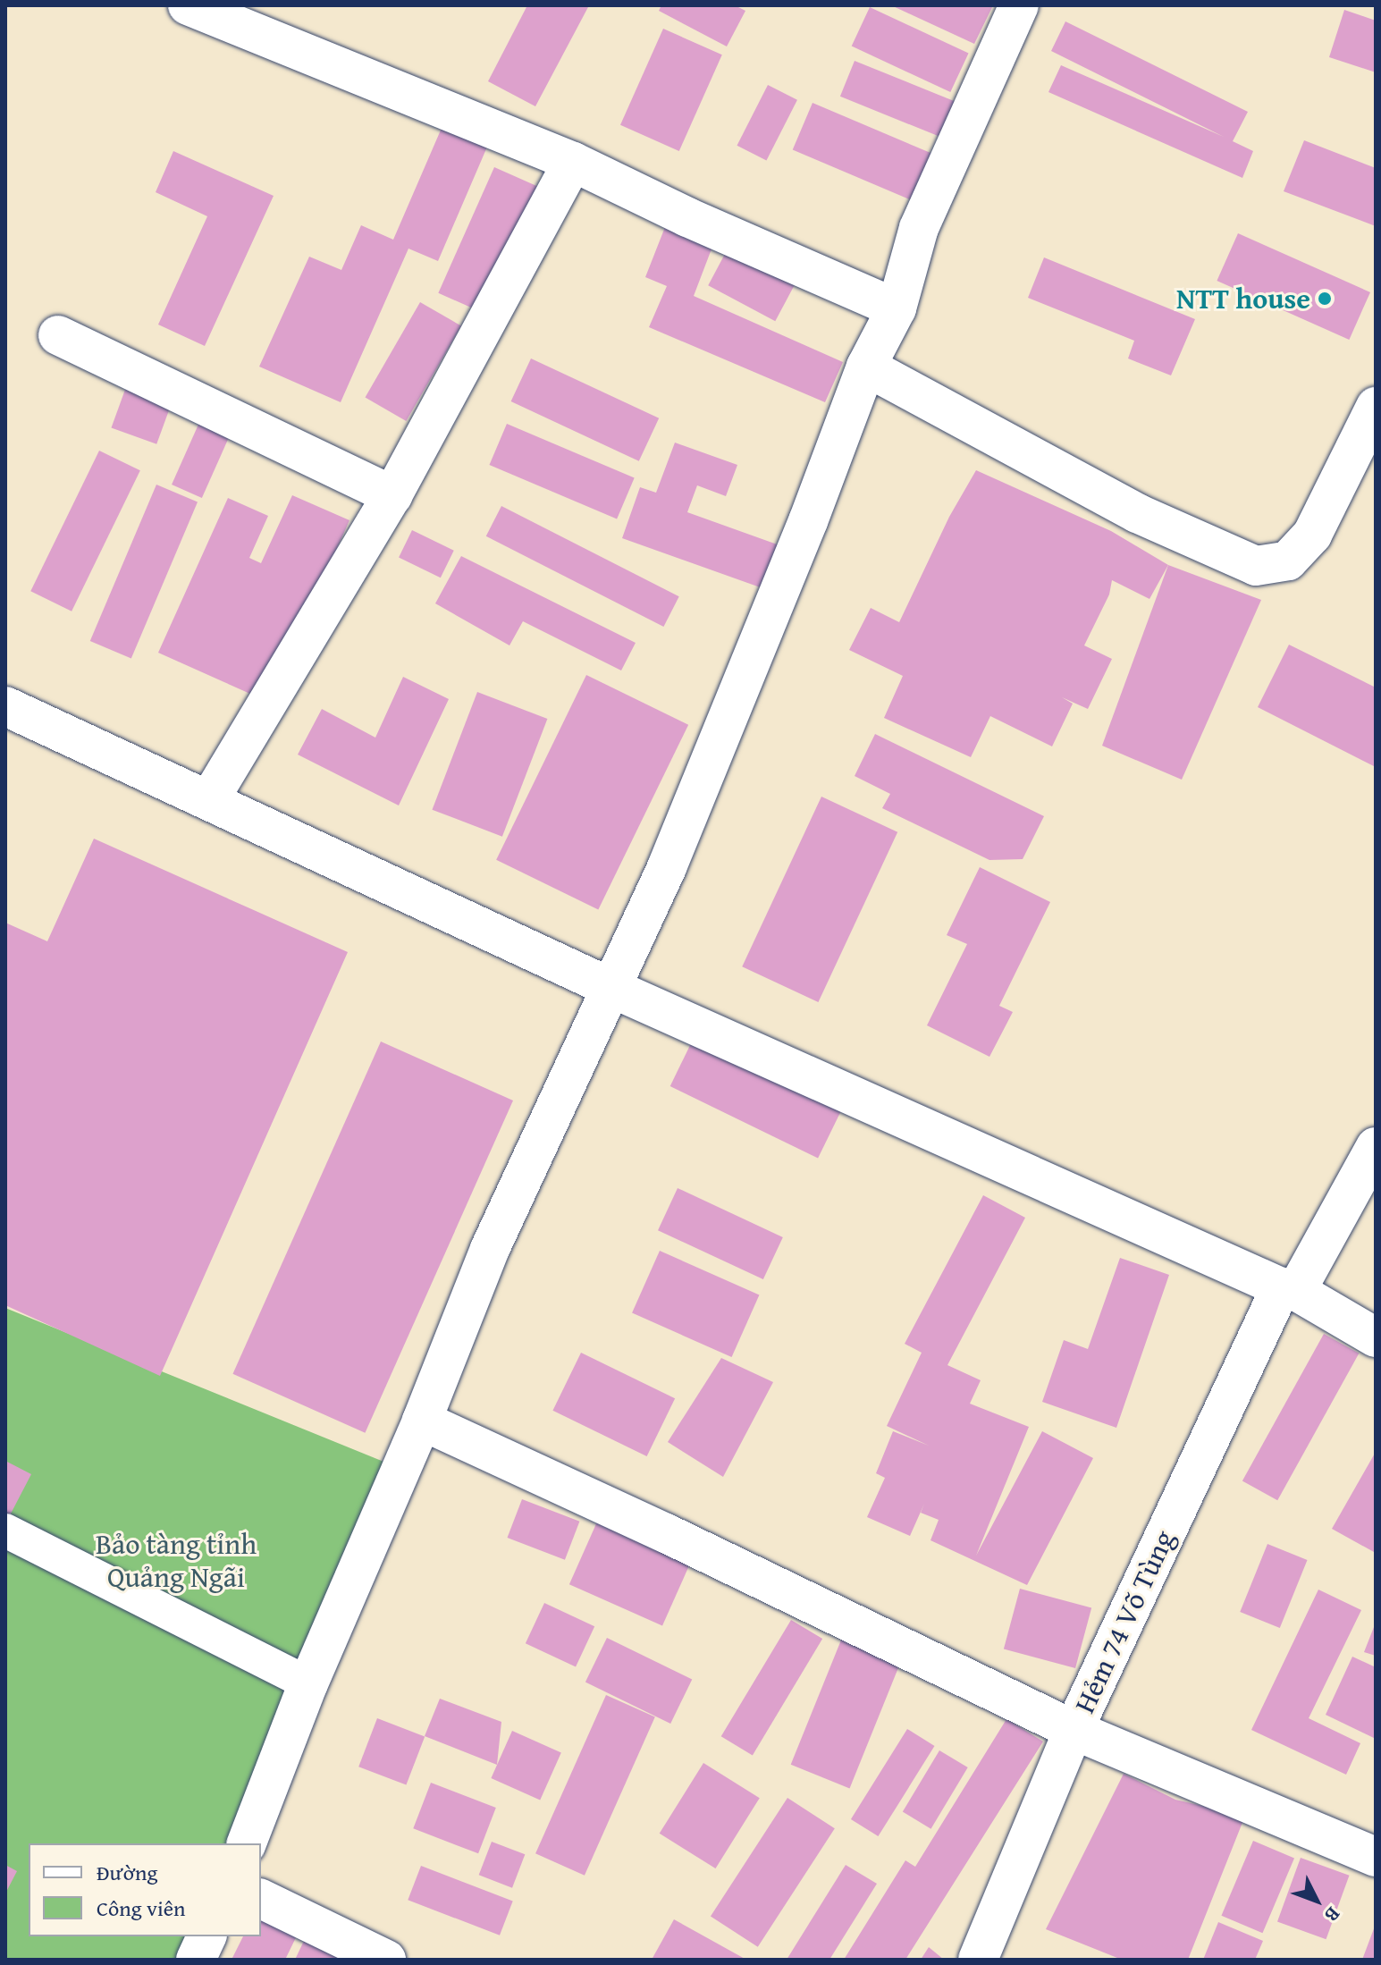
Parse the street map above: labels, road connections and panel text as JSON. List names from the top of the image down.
{
  "streets": {
    "street": ["Hẻm 74 Võ Tùng"]
  },
  "parks": ["Bảo tàng tỉnh Quảng Ngãi"],
  "places": ["NTT house"],
  "legend": ["Đường", "Công viên"],
  "north": "bottom right"
}
